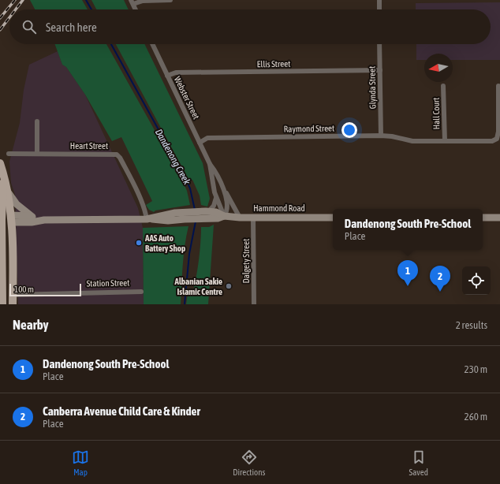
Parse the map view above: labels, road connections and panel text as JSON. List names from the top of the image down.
{
  "streets": {
    "main road": ["Hammond Road", "Station Street"],
    "street": [
      "Ellis Street",
      "Glynda Street",
      "Webster Street",
      "Hall Court",
      "Raymond Street",
      "Heart Street",
      "Dalgety Street"
    ]
  },
  "crossings": [
    ["Ellis Street", "Glynda Street"],
    ["Ellis Street", "Webster Street"],
    ["Glynda Street", "Raymond Street"],
    ["Webster Street", "Raymond Street"],
    ["Webster Street", "Hammond Road"],
    ["Hall Court", "Raymond Street"],
    ["Heart Street", "Hammond Road"],
    ["Hammond Road", "Dalgety Street"]
  ],
  "water": ["Dandenong Creek"],
  "places": ["AAS Auto Battery Shop", "Albanian Sakie Islamic Centre"],
  "scale_bar": "100 m",
  "north": "left",
  "page": {
    "search": "Search here",
    "popup": ["Dandenong South Pre-School", "Place"],
    "pins": ["1", "2"],
    "scale": "100 m",
    "heading": ["Nearby", "2 results"],
    "list": [
      {
        "mark": "1",
        "name": "Dandenong South Pre-School",
        "note": "Place",
        "value": "230 m"
      },
      {
        "mark": "2",
        "name": "Canberra Avenue Child Care & Kinder",
        "note": "Place",
        "value": "260 m"
      }
    ],
    "nav": ["Map", "Directions", "Saved"]
  }
}
